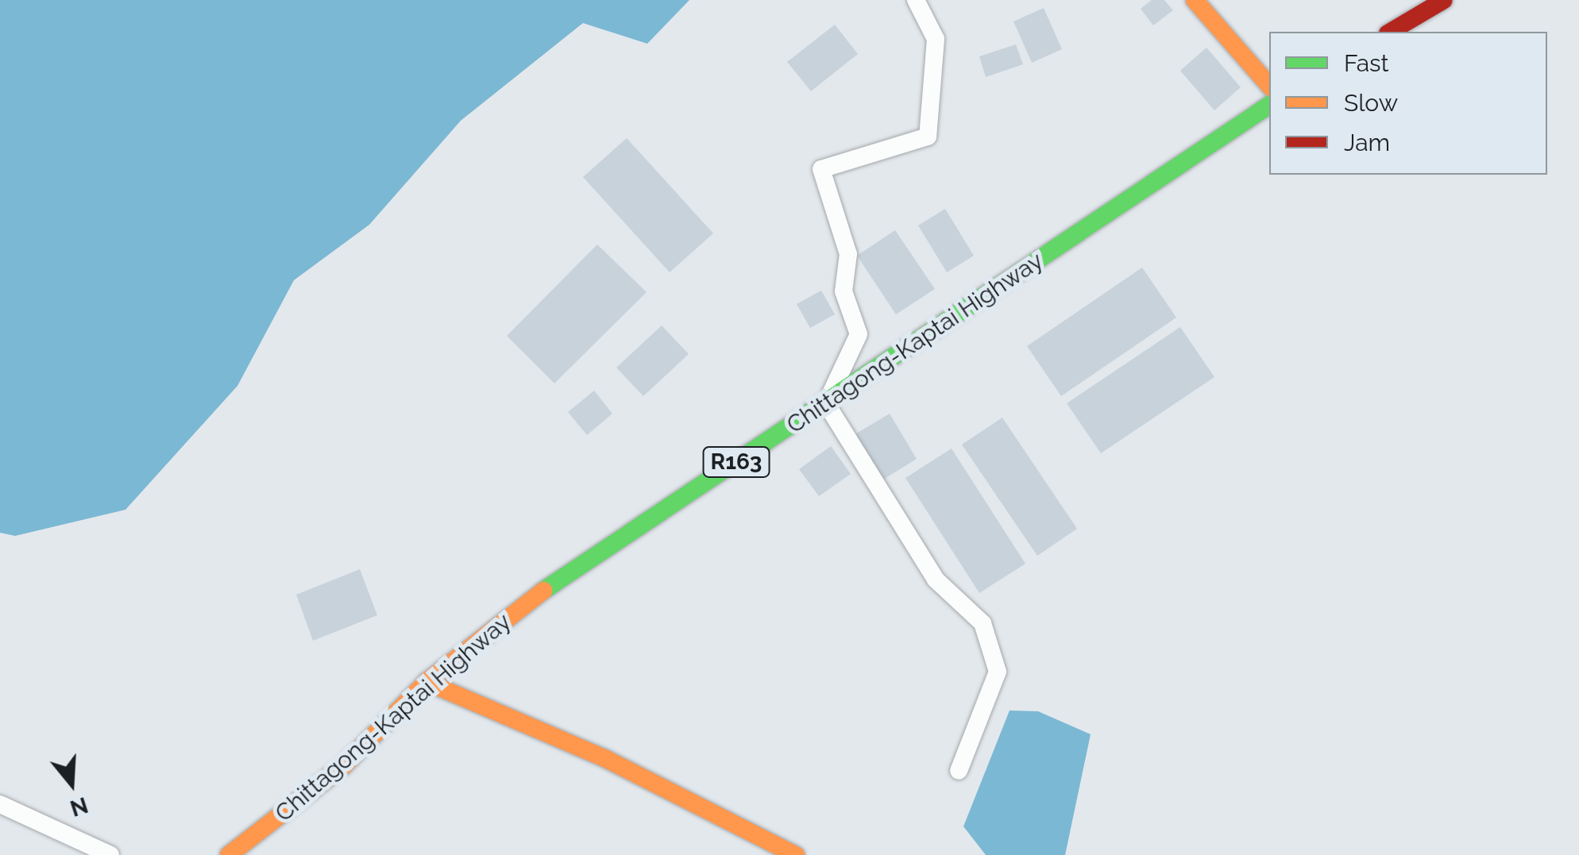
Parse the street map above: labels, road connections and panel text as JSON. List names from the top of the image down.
{
  "streets": {
    "main road": ["Chittagong-Kaptai Highway", "R163"]
  },
  "legend": ["Fast", "Slow", "Jam"],
  "north": "bottom"
}
